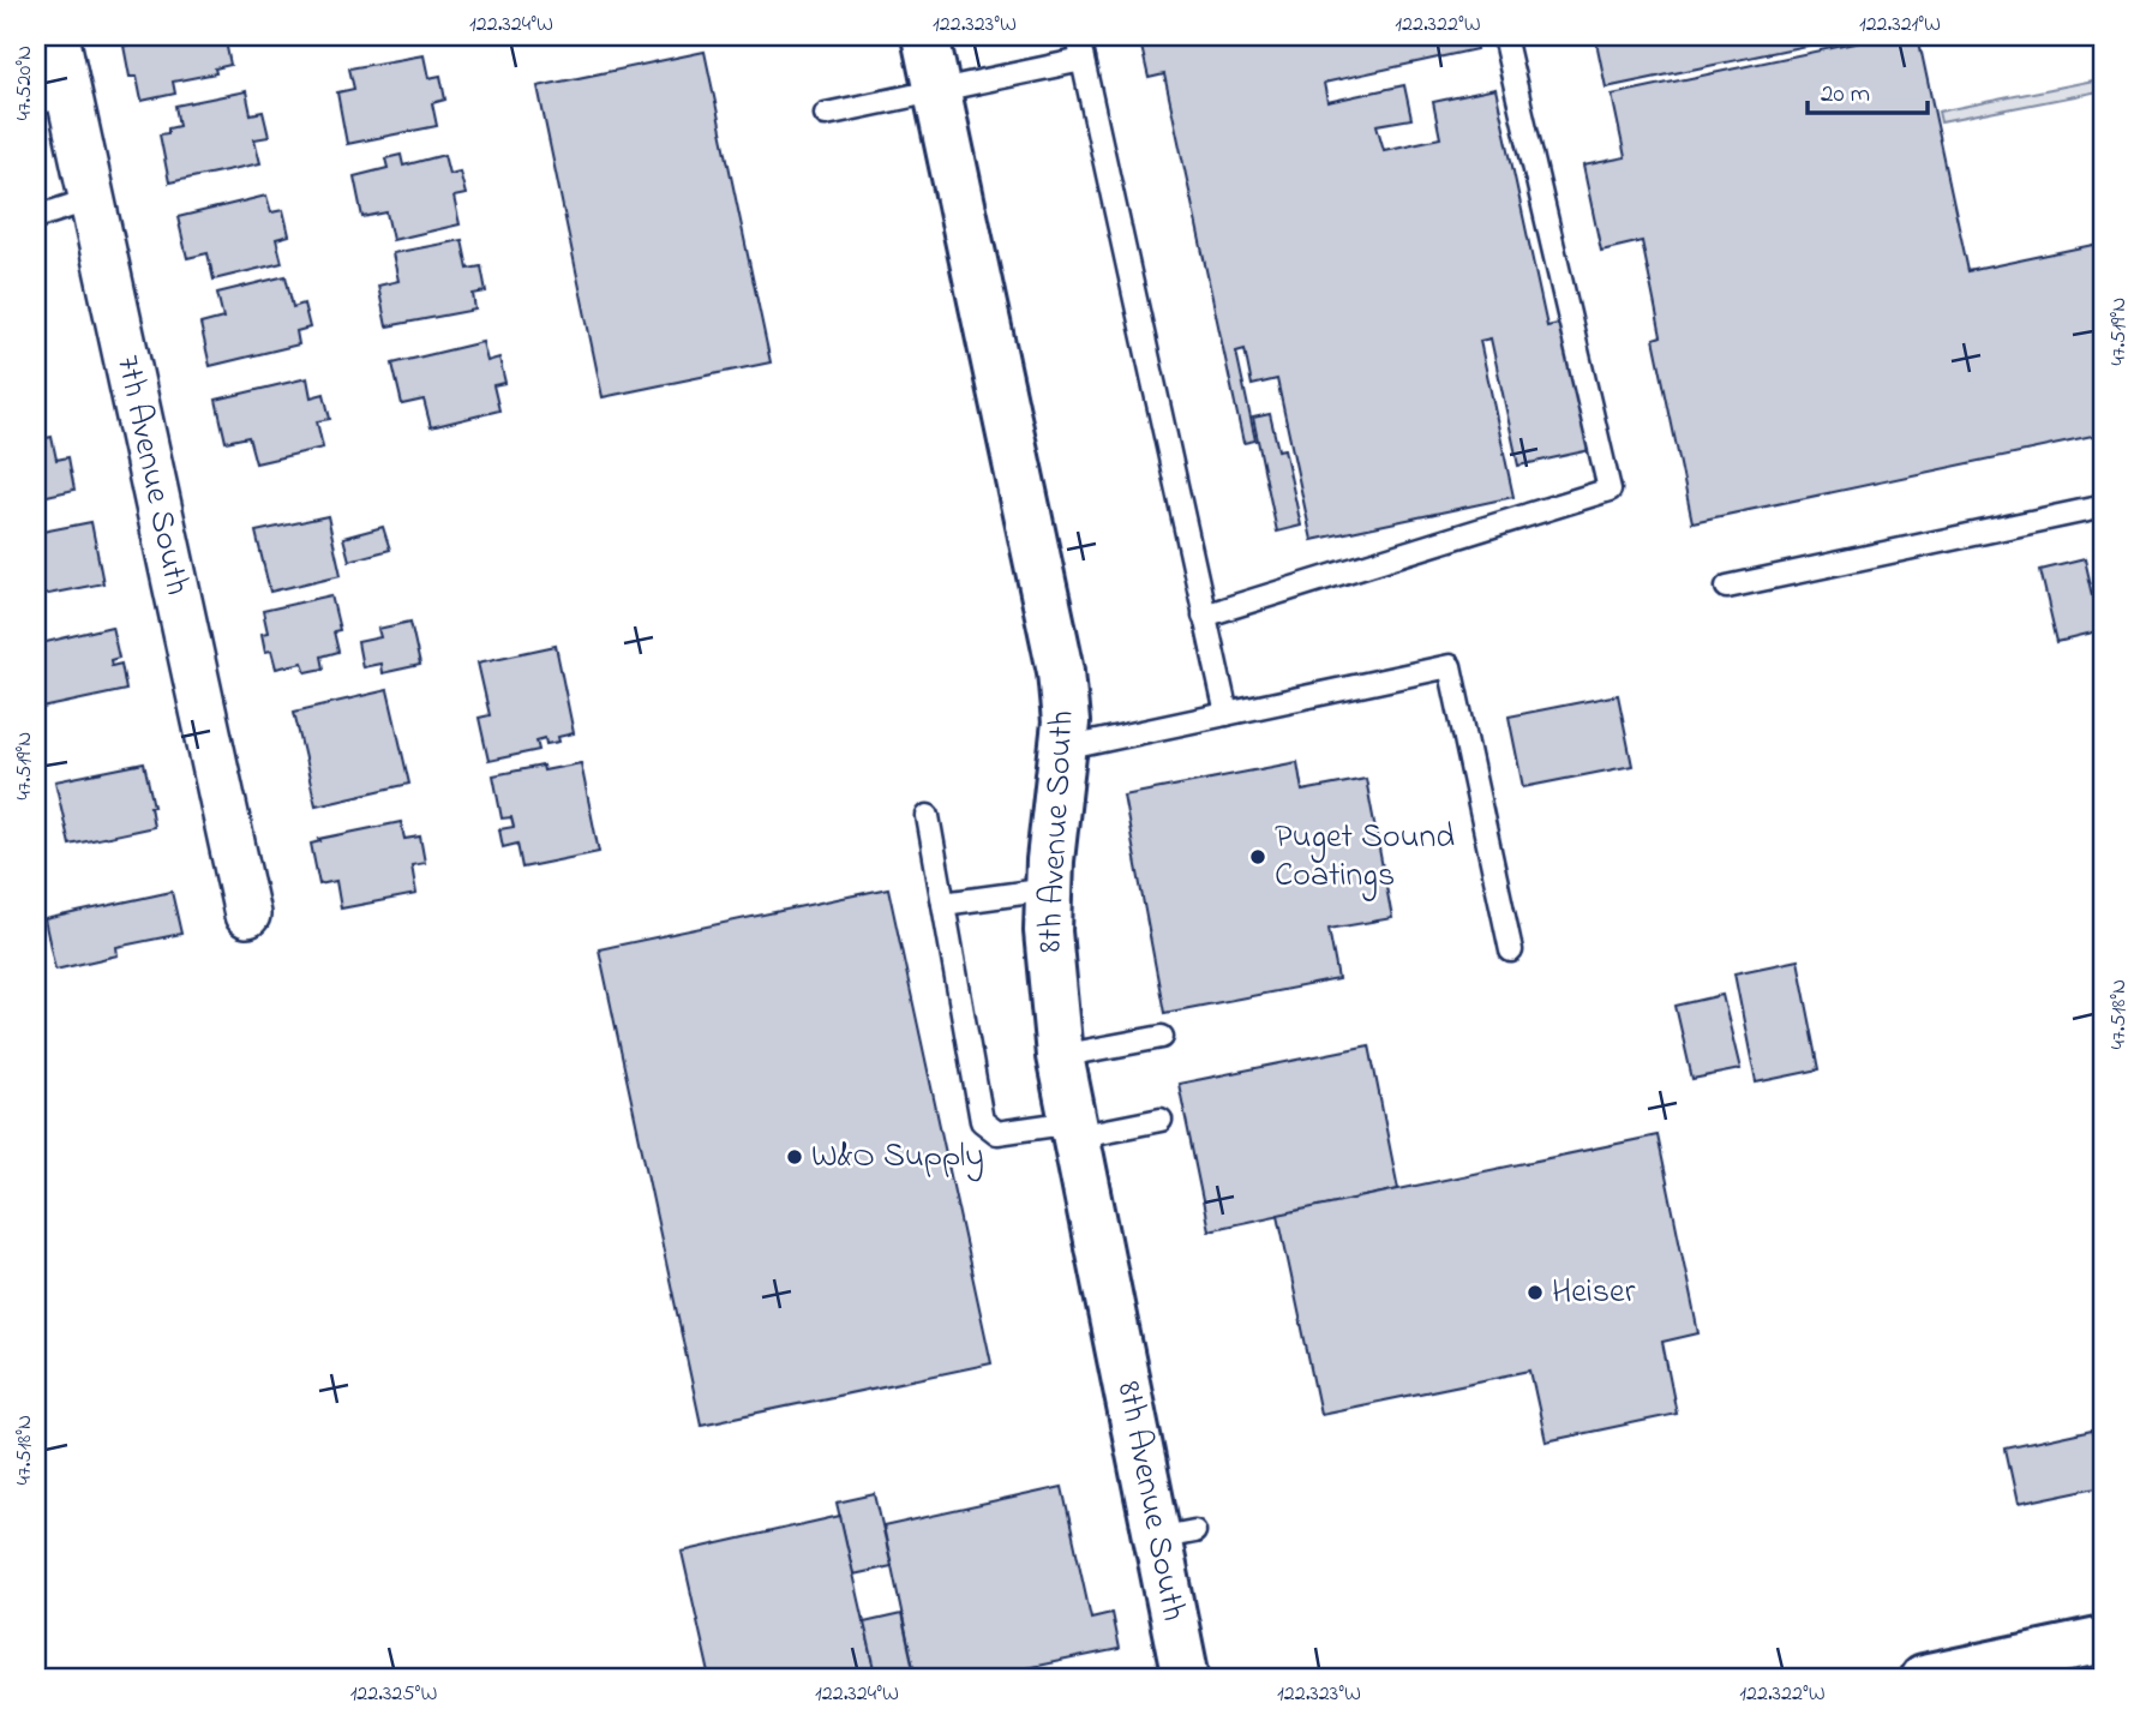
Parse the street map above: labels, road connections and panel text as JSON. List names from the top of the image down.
{
  "streets": {
    "street": ["7th Avenue South", "8th Avenue South"]
  },
  "places": ["Puget Sound Coatings", "W&O Supply", "Heiser"],
  "scale_bar": "20 m",
  "coordinates": [
    "122.324°W",
    "122.323°W",
    "122.322°W",
    "122.321°W",
    "47.520°N",
    "47.519°N",
    "47.518°N",
    "122.325°W"
  ]
}
